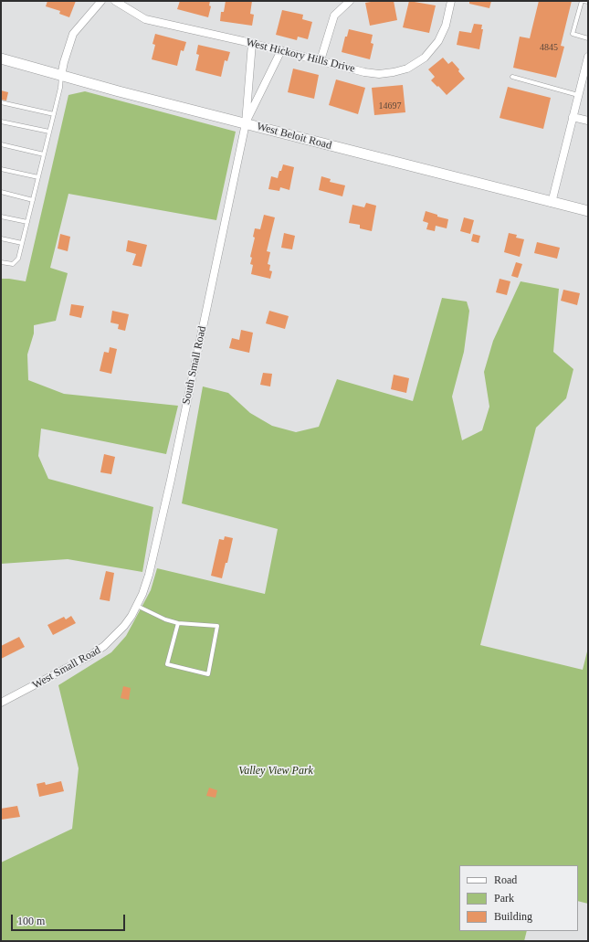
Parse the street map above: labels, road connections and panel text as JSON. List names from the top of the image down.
{
  "streets": {
    "main road": ["West Beloit Road"],
    "street": ["West Hickory Hills Drive", "South Small Road", "West Small Road"]
  },
  "crossings": [
    ["West Beloit Road", "South Small Road"],
    ["South Small Road", "West Small Road"]
  ],
  "parks": ["Valley View Park"],
  "house_numbers": ["4845", "14697"],
  "legend": ["Road", "Park", "Building"],
  "scale_bar": "100 m"
}
